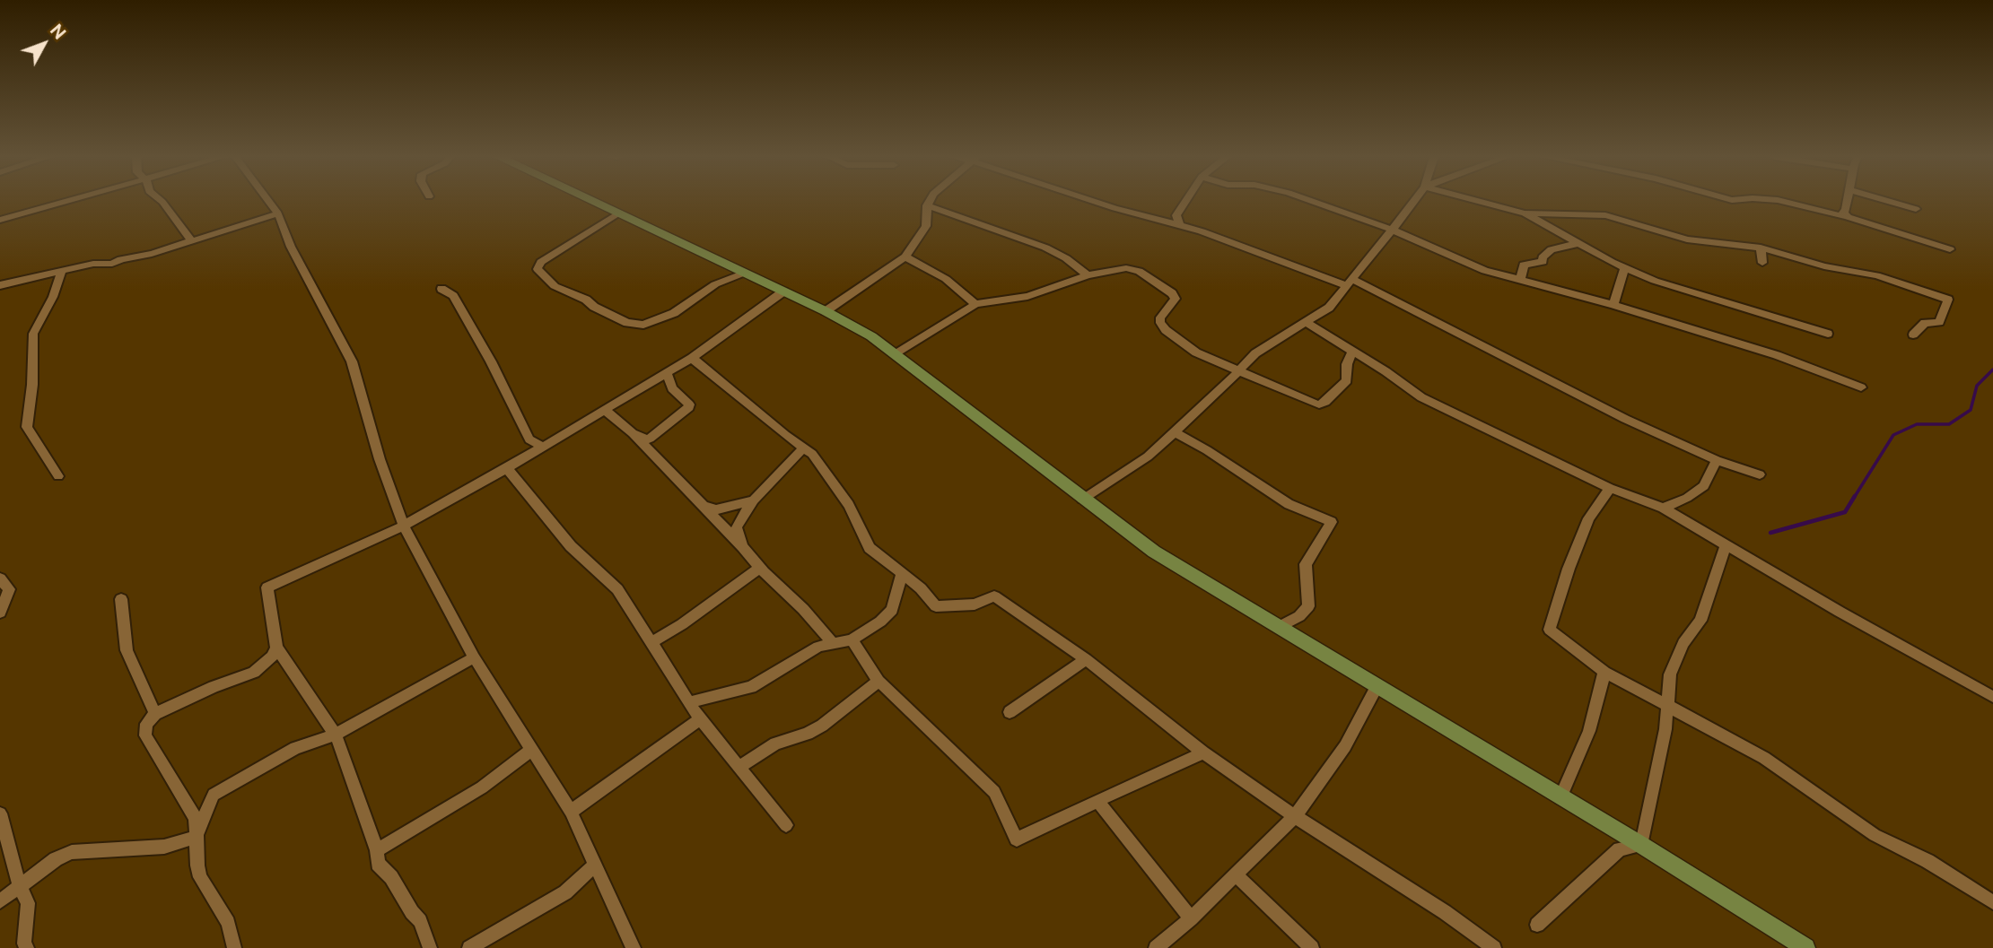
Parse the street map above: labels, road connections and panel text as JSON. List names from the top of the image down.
{
  "north": "top right"
}
